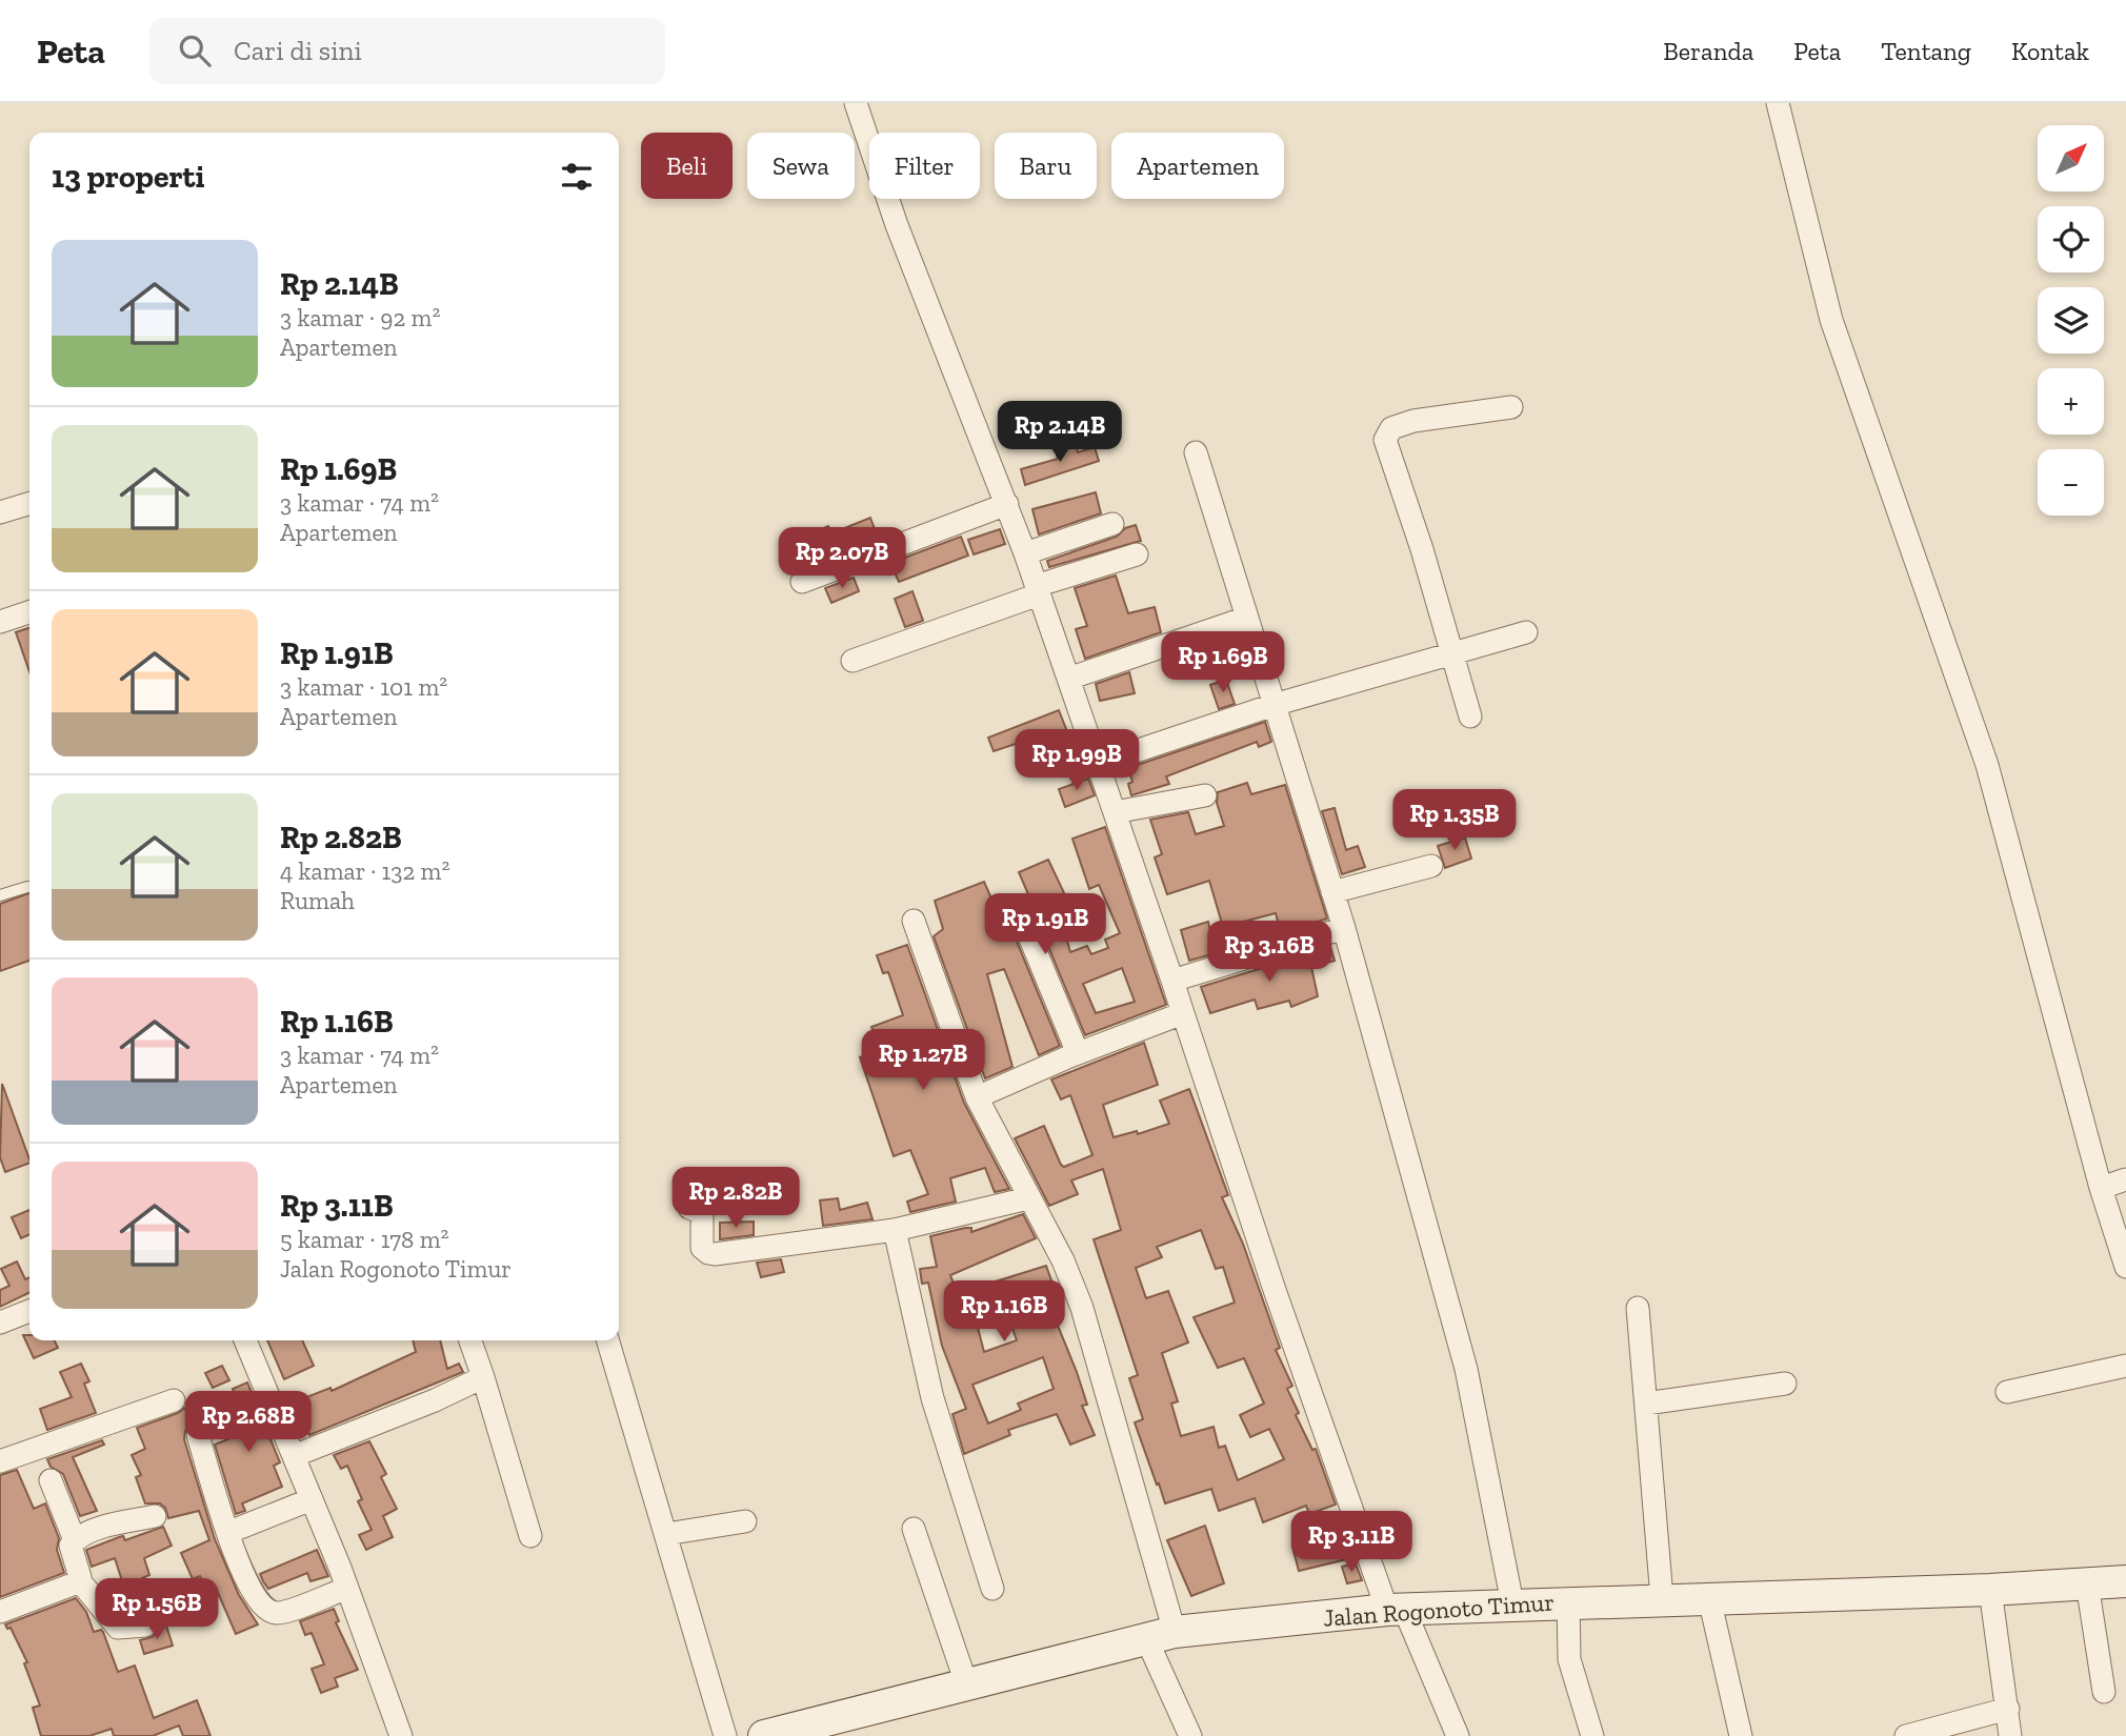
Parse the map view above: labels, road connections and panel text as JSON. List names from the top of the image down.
{
  "streets": {
    "street": ["Jalan Rogonoto Timur"]
  },
  "north": "top right",
  "page": {
    "header": "Peta",
    "search": "Cari di sini",
    "nav": [
      "Beranda",
      "Peta",
      "Tentang",
      "Kontak"
    ],
    "map_buttons": ["+", "−"],
    "chip": [
      "Beli",
      "Sewa",
      "Filter",
      "Baru",
      "Apartemen"
    ],
    "heading": "13 properti",
    "list": [
      {
        "name": "Rp 2.14B",
        "note": "3 kamar · 92 m² · Apartemen"
      },
      {
        "name": "Rp 1.69B",
        "note": "3 kamar · 74 m² · Apartemen"
      },
      {
        "name": "Rp 1.91B",
        "note": "3 kamar · 101 m² · Apartemen"
      },
      {
        "name": "Rp 2.82B",
        "note": "4 kamar · 132 m² · Rumah"
      },
      {
        "name": "Rp 1.16B",
        "note": "3 kamar · 74 m² · Apartemen"
      },
      {
        "name": "Rp 3.11B",
        "note": "5 kamar · 178 m² · Jalan Rogonoto Timur"
      }
    ],
    "price": [
      "Rp 2.14B",
      "Rp 2.07B",
      "Rp 1.69B",
      "Rp 1.99B",
      "Rp 1.35B",
      "Rp 1.91B",
      "Rp 3.16B",
      "Rp 1.27B",
      "Rp 2.82B",
      "Rp 1.16B",
      "Rp 2.68B",
      "Rp 3.11B",
      "Rp 1.56B"
    ]
  }
}
